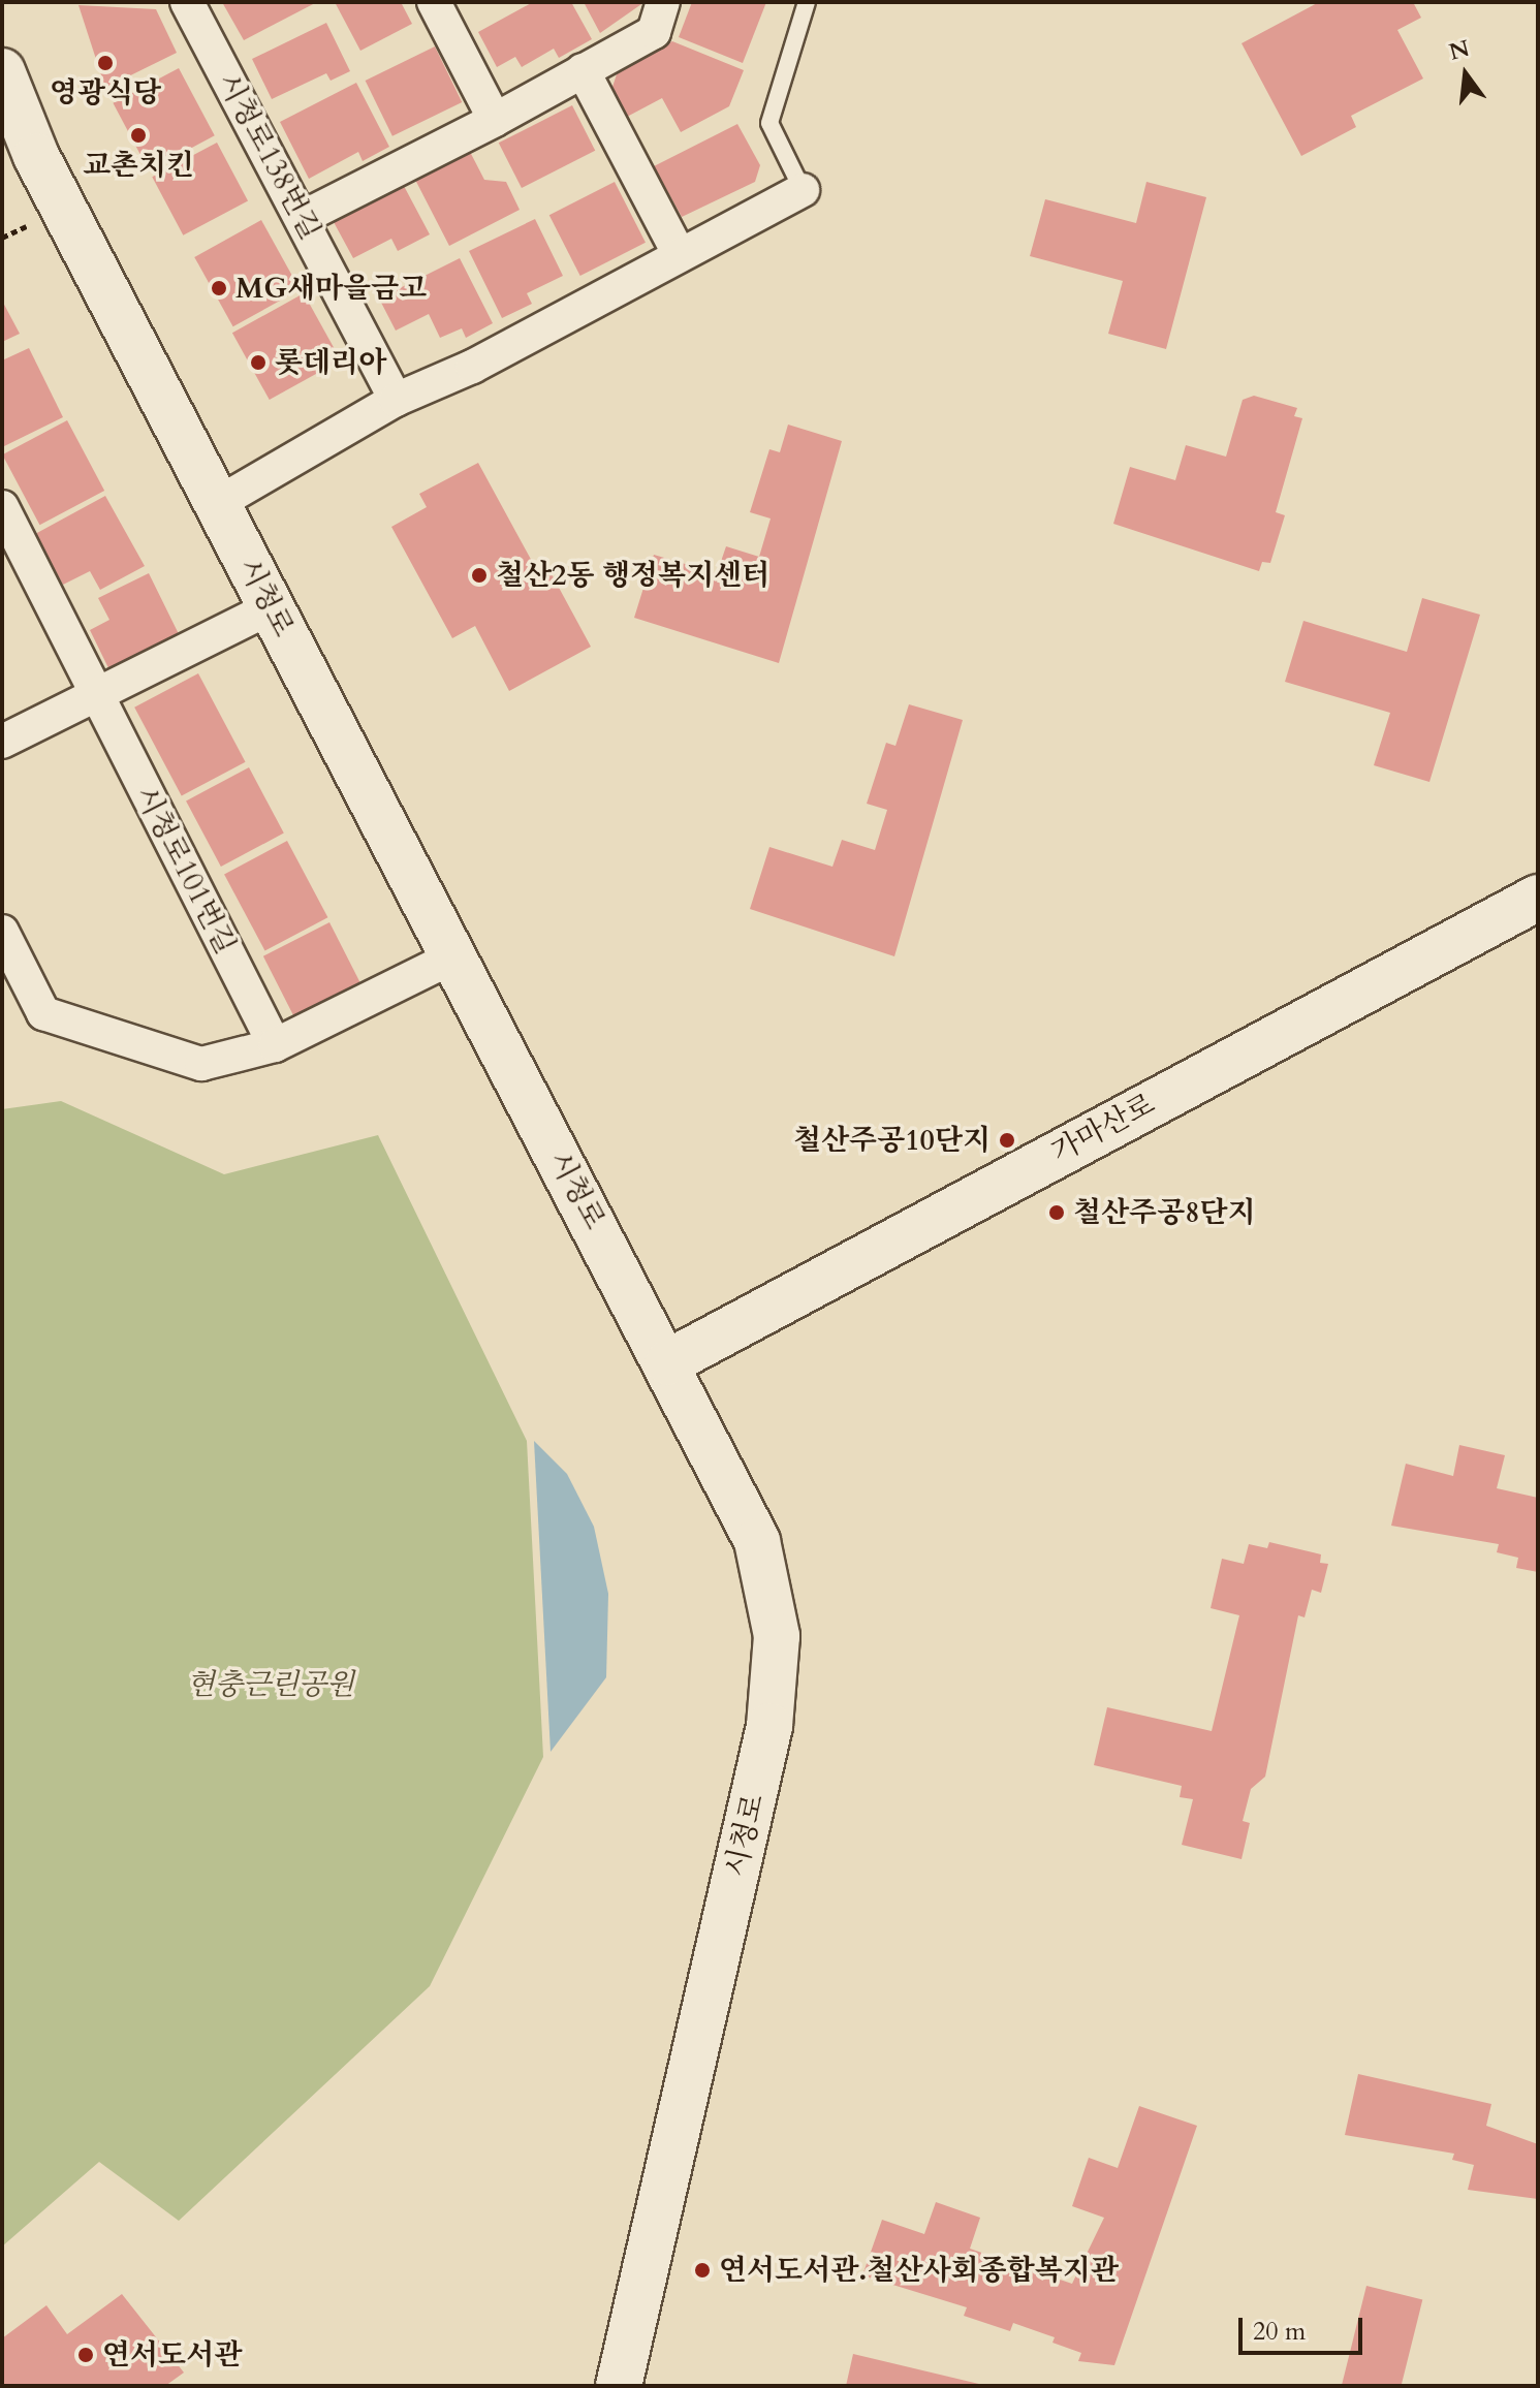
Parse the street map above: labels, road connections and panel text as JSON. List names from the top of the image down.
{
  "streets": {
    "main road": ["시청로", "가마산로"],
    "street": ["시청로138번길", "시청로101번길"]
  },
  "crossings": [
    ["시청로", "가마산로"]
  ],
  "parks": ["현충근린공원"],
  "places": [
    "영광식당",
    "교촌치킨",
    "MG새마을금고",
    "롯데리아",
    "철산2동 행정복지센터",
    "철산주공10단지",
    "철산주공8단지",
    "연서도서관.철산사회종합복지관",
    "연서도서관"
  ],
  "scale_bar": "20 m",
  "north": "top"
}
